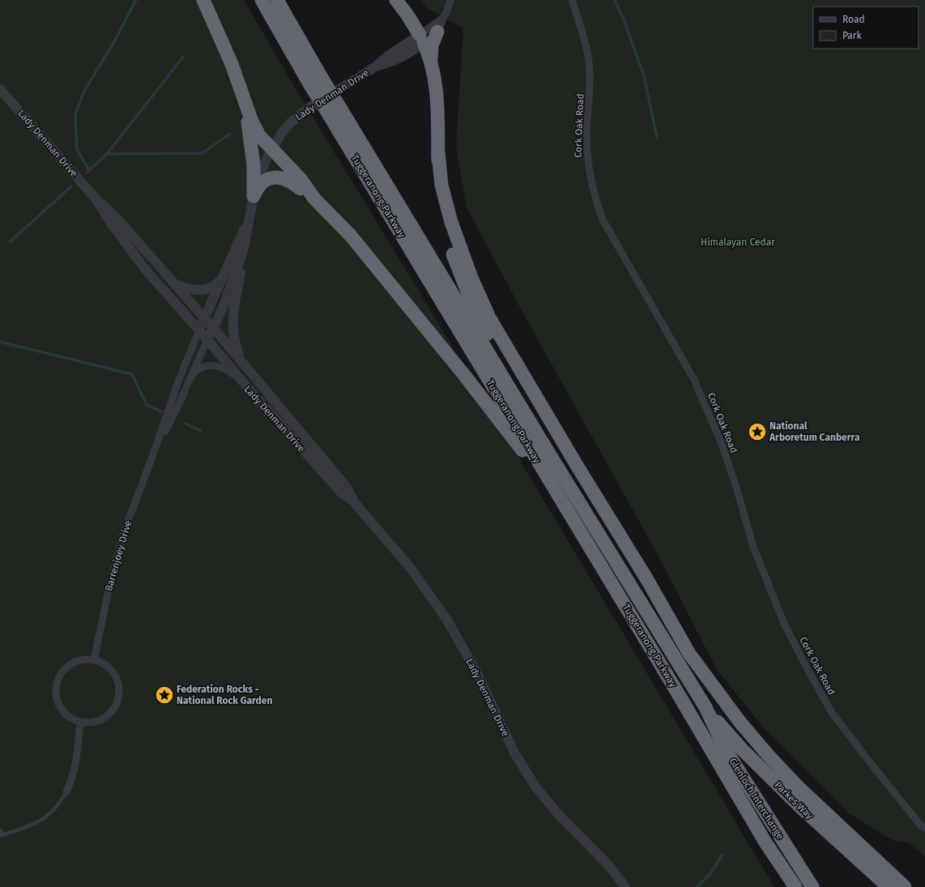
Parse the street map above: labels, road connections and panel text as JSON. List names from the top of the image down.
{
  "streets": {
    "highway": ["Tuggeranong Parkway", "Glenloch Interchange", "Parkes Way"],
    "street": ["Lady Denman Drive", "Cork Oak Road", "Barrenjoey Drive"]
  },
  "crossings": [
    ["Lady Denman Drive", "Barrenjoey Drive"],
    ["Tuggeranong Parkway", "Glenloch Interchange"],
    ["Tuggeranong Parkway", "Parkes Way"],
    ["Glenloch Interchange", "Parkes Way"]
  ],
  "parks": ["Himalayan Cedar"],
  "places": {
    "place": ["National Arboretum Canberra", "Federation Rocks - National Rock Garden"]
  },
  "legend": ["Road", "Park"]
}
